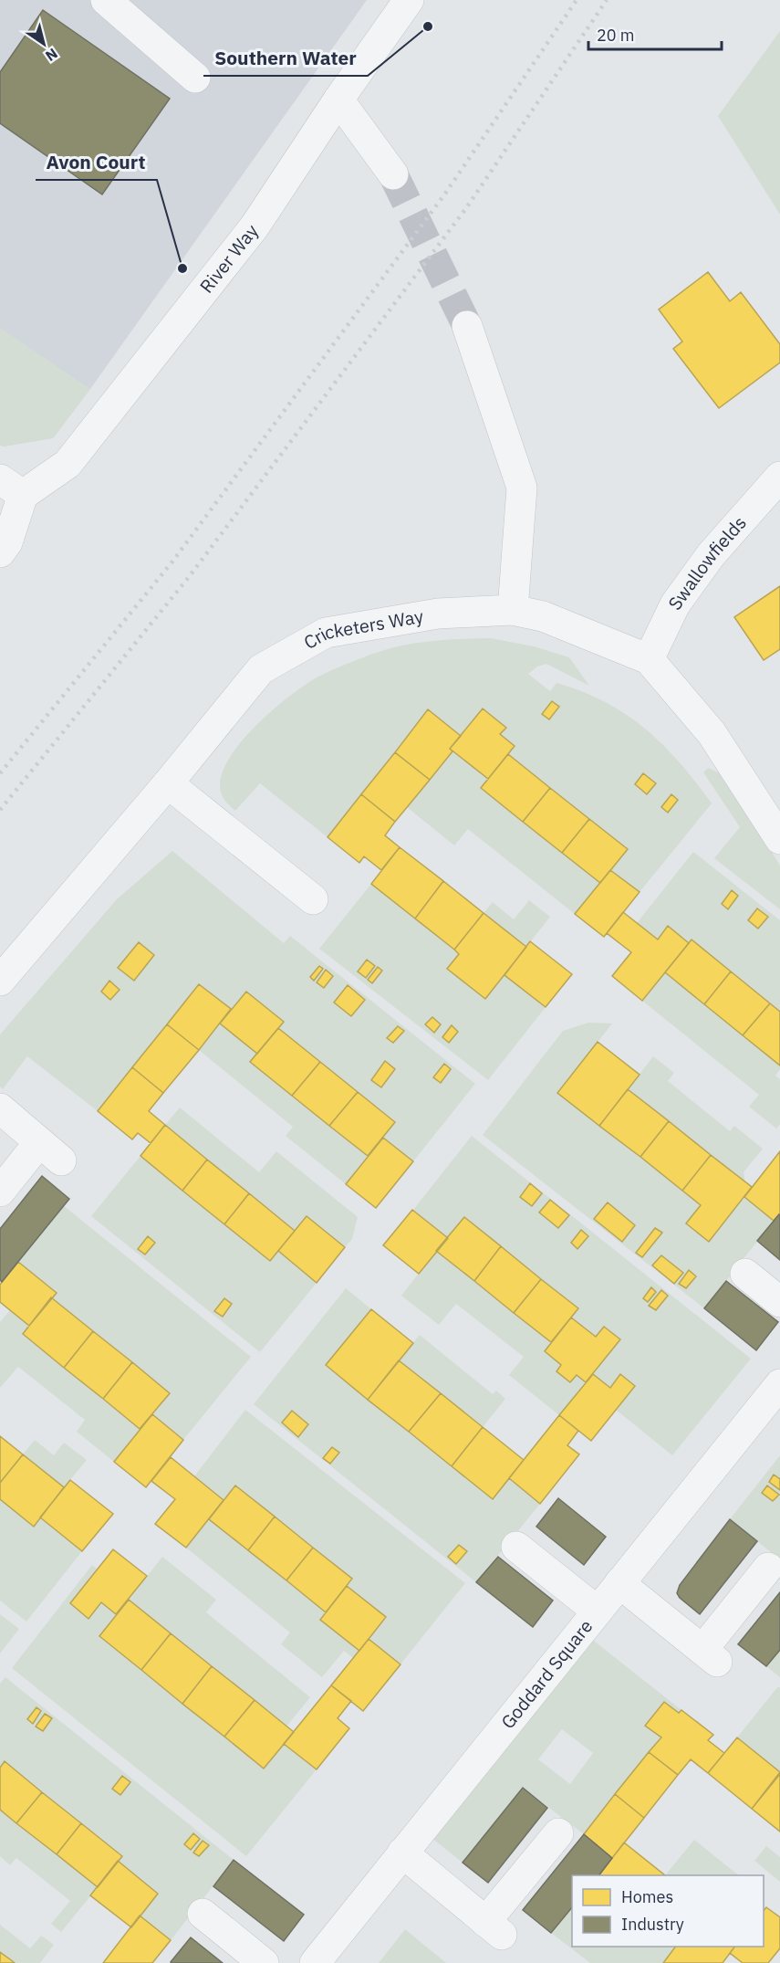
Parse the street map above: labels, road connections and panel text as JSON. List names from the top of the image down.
{
  "streets": {
    "street": [
      "River Way",
      "Swallowfields",
      "Cricketers Way",
      "Goddard Square"
    ]
  },
  "crossings": [
    ["Swallowfields", "Cricketers Way"]
  ],
  "places": ["Southern Water", "Avon Court"],
  "legend": ["Homes", "Industry"],
  "scale_bar": "20 m",
  "north": "bottom right"
}
